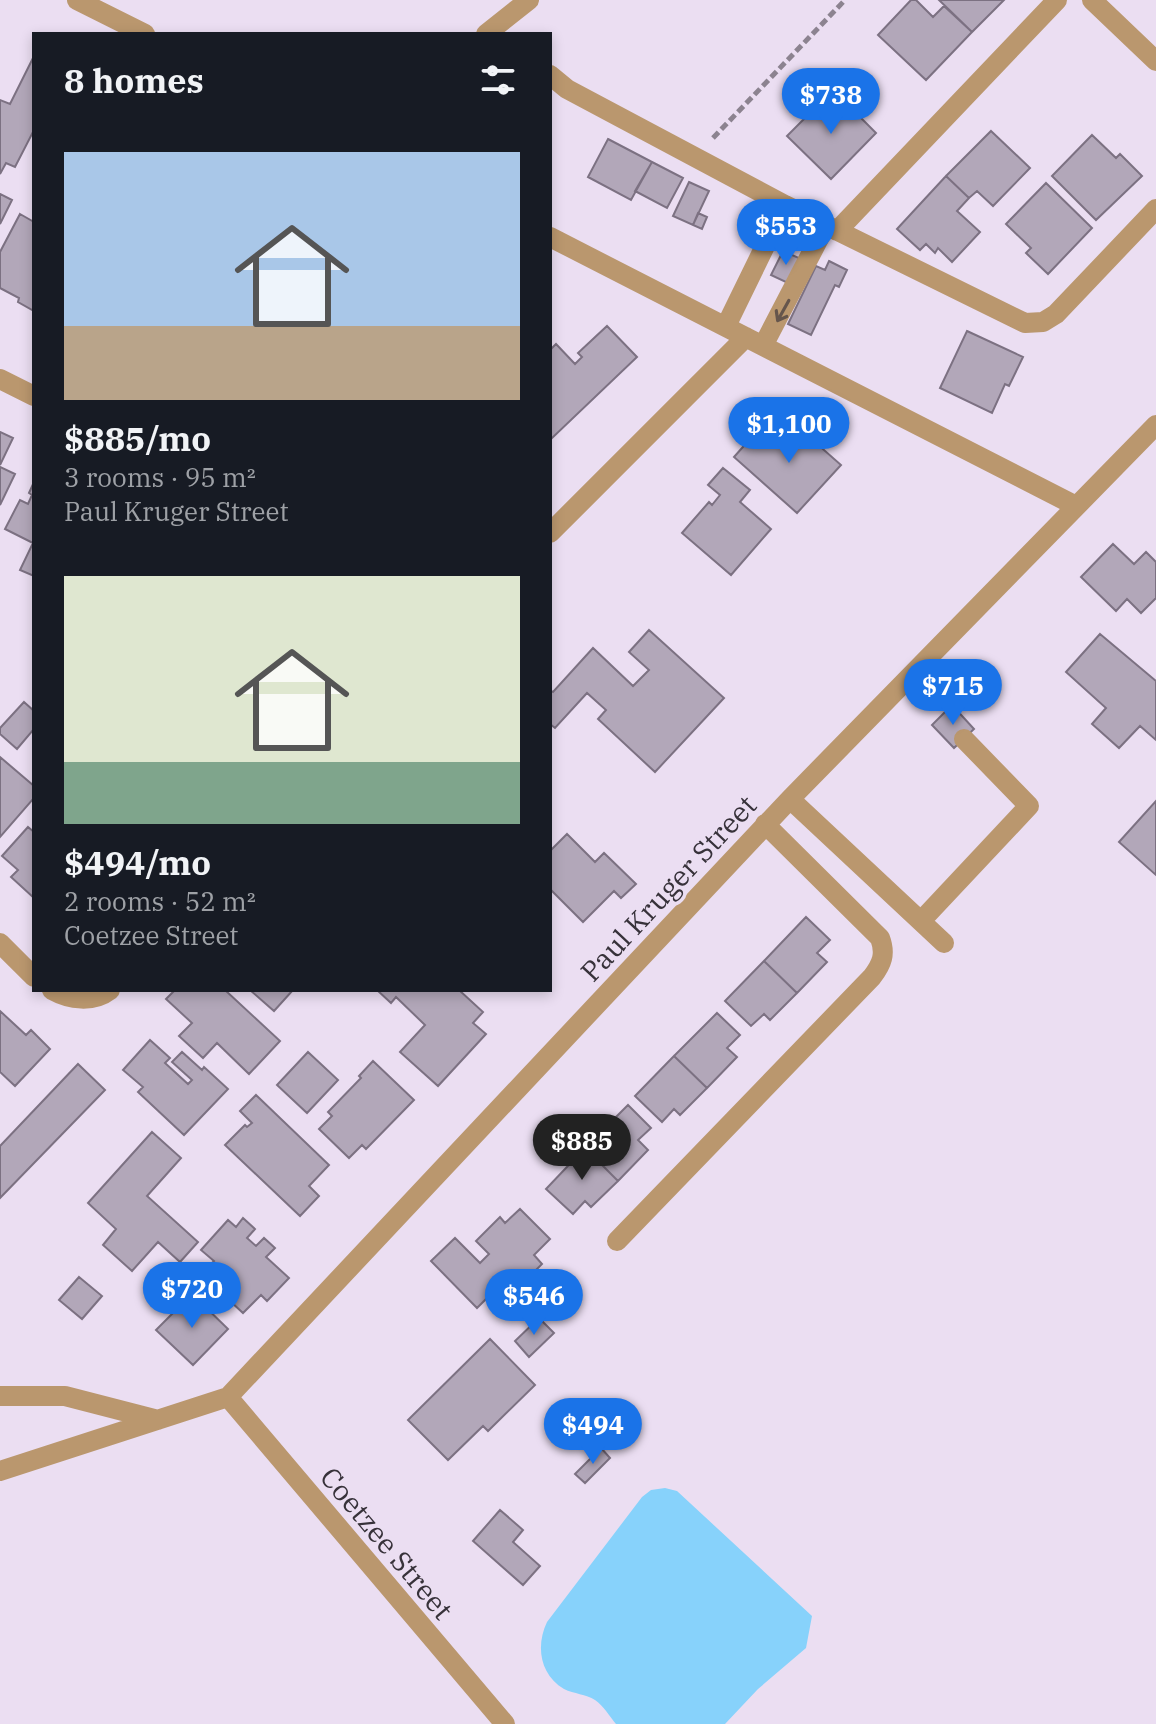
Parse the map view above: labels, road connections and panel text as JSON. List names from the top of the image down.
{
  "streets": {
    "street": ["Paul Kruger Street", "Coetzee Street"]
  },
  "crossings": [
    ["Paul Kruger Street", "Coetzee Street"]
  ],
  "page": {
    "heading": "8 homes",
    "price": [
      "$738",
      "$553",
      "$1,100",
      "$715",
      "$885",
      "$720",
      "$546",
      "$494"
    ],
    "list": [
      {
        "name": "$885/mo",
        "note": "3 rooms · 95 m² · Paul Kruger Street"
      },
      {
        "name": "$494/mo",
        "note": "2 rooms · 52 m² · Coetzee Street"
      }
    ]
  }
}
